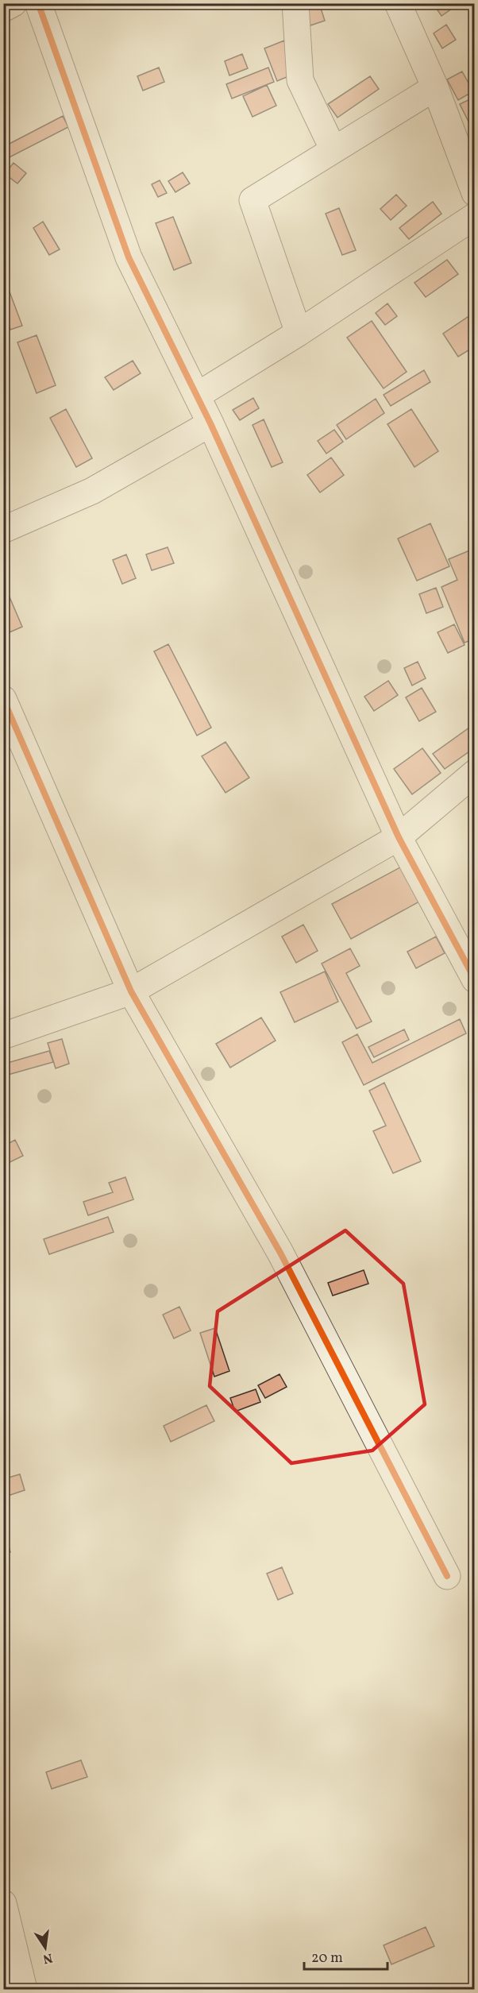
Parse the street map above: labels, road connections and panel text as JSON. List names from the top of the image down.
{
  "scale_bar": "20 m",
  "north": "bottom"
}
